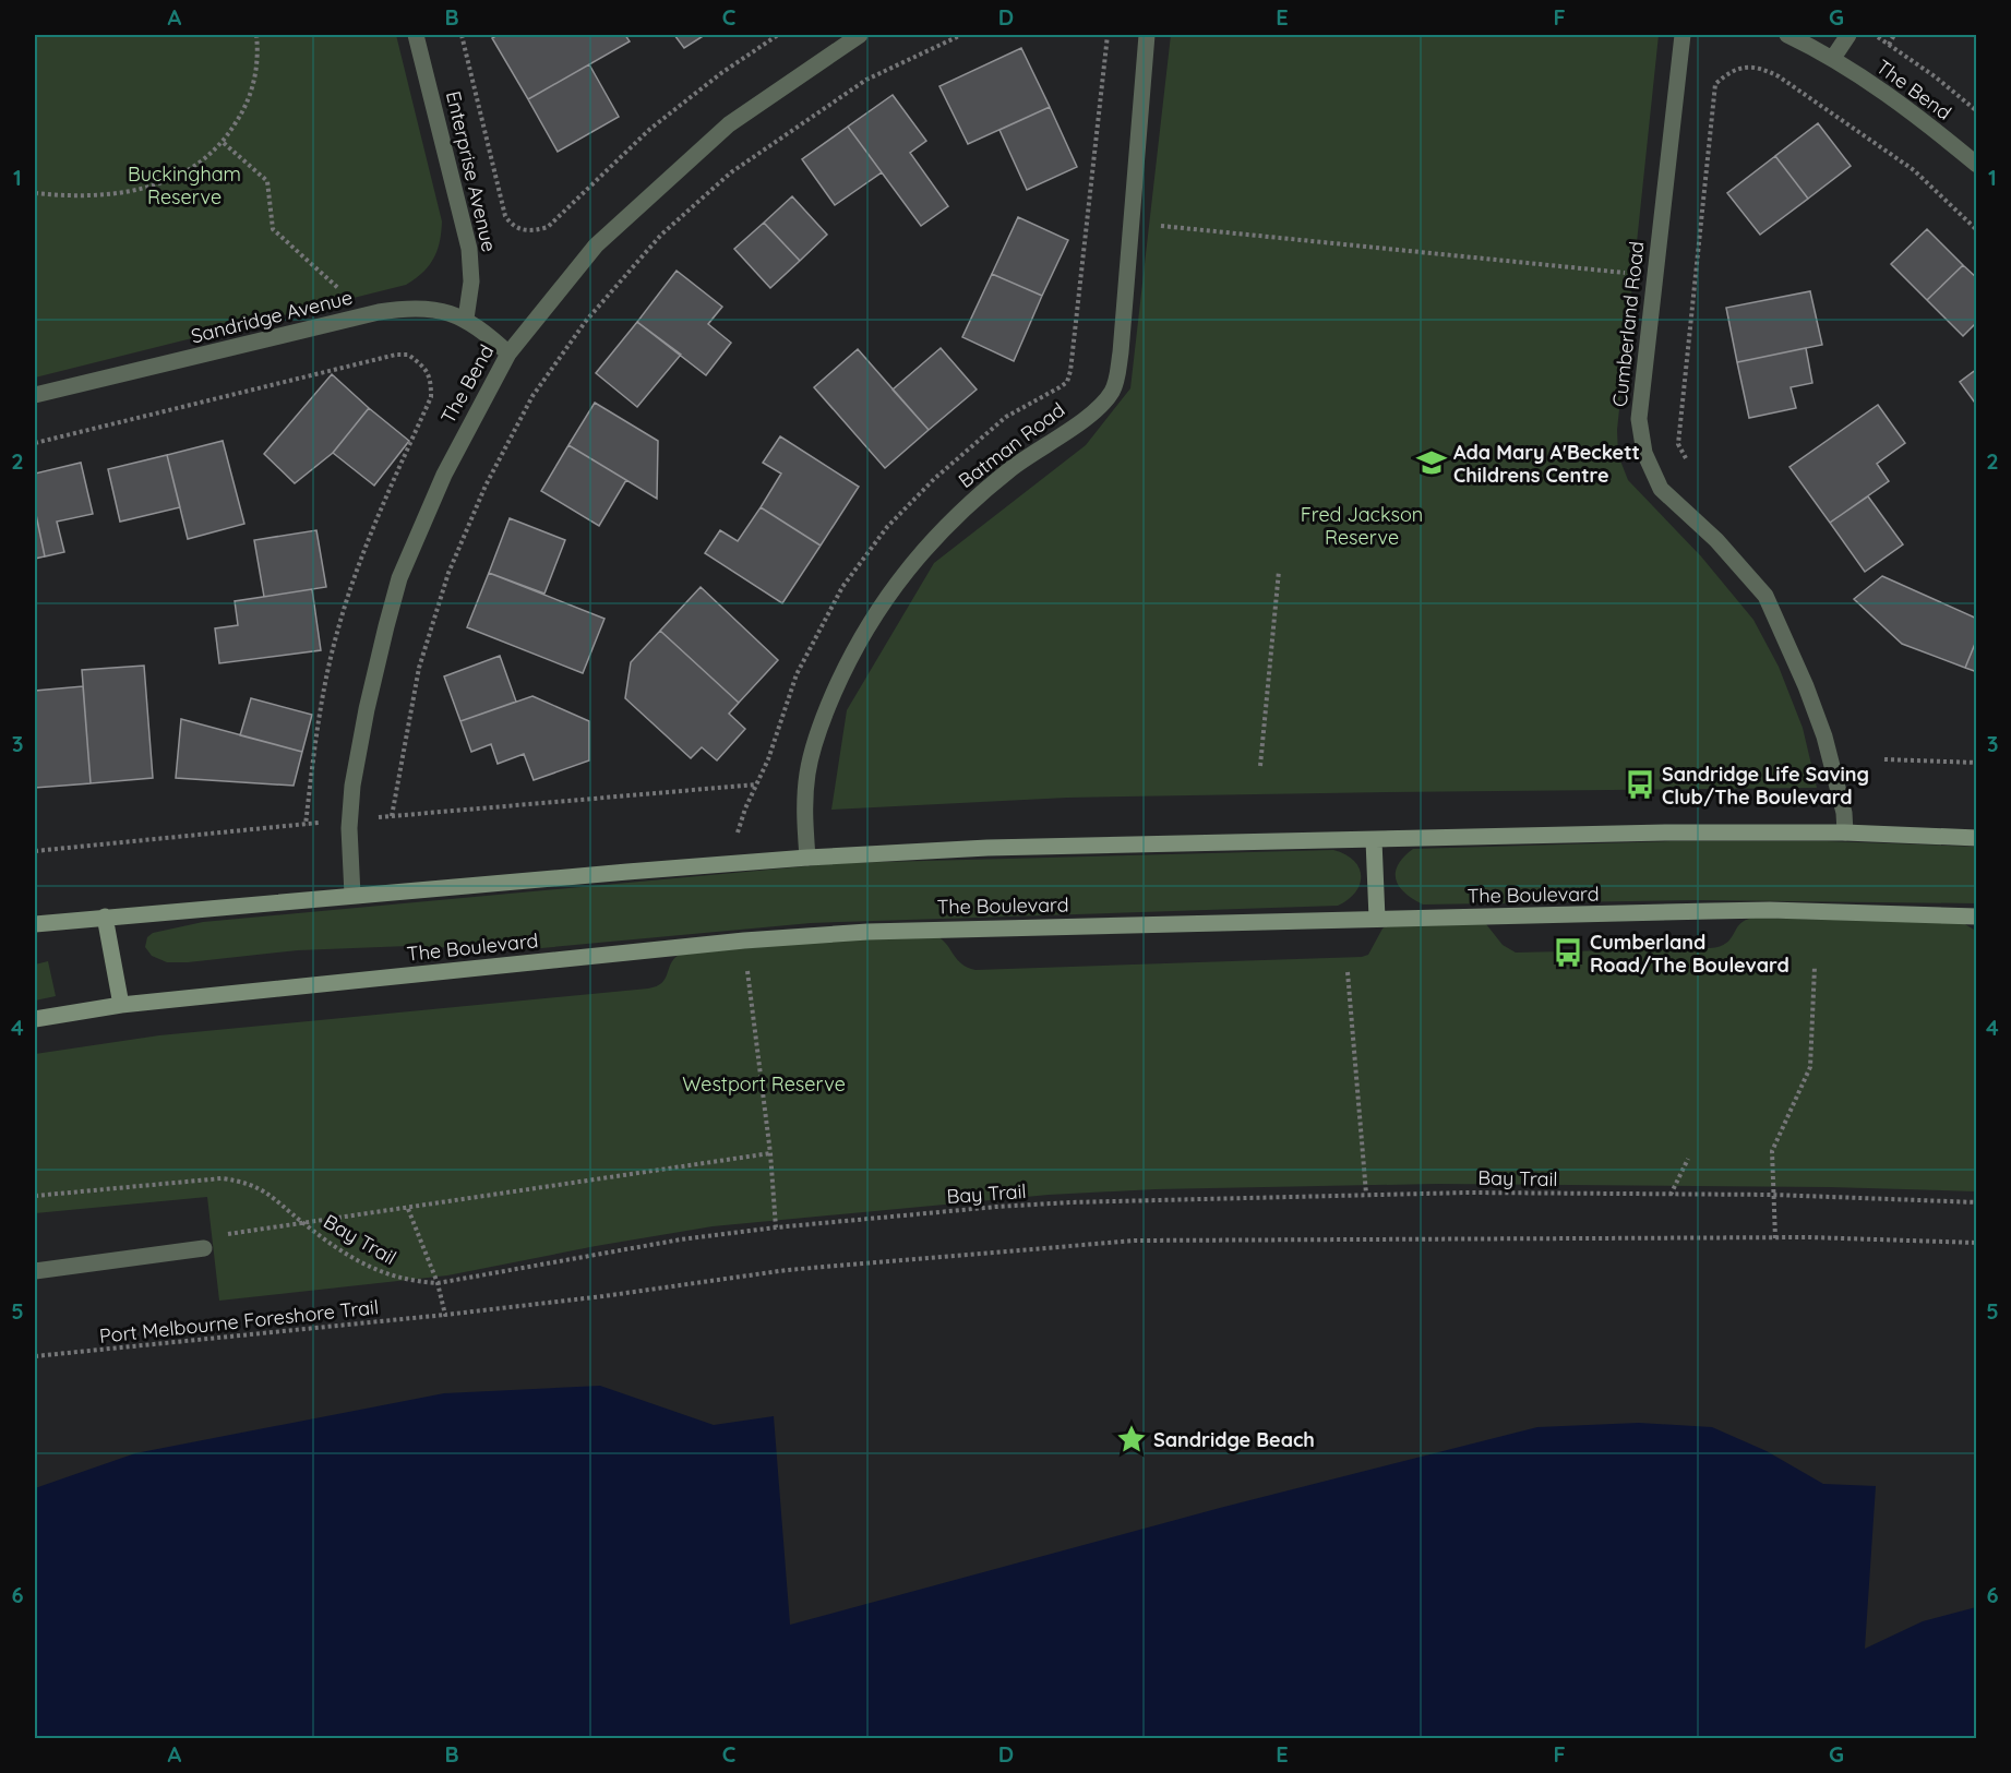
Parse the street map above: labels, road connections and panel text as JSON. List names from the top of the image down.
{
  "streets": {
    "street": [
      "The Bend",
      "Enterprise Avenue",
      "Sandridge Avenue",
      "Cumberland Road",
      "Batman Road",
      "The Boulevard"
    ],
    "path": ["Bay Trail", "Port Melbourne Foreshore Trail"]
  },
  "crossings": [
    ["The Bend", "Sandridge Avenue"],
    ["Enterprise Avenue", "Sandridge Avenue"]
  ],
  "parks": ["Buckingham Reserve", "Fred Jackson Reserve", "Westport Reserve"],
  "places": {
    "school or university": ["Ada Mary A'Beckett Childrens Centre"],
    "bus stop": ["Sandridge Life Saving Club/The Boulevard", "Cumberland Road/The Boulevard"],
    "place": ["Sandridge Beach"]
  },
  "grid": {
    "columns": [
      "A",
      "B",
      "C",
      "D",
      "E",
      "F",
      "G"
    ],
    "rows": [
      "1",
      "2",
      "3",
      "4",
      "5",
      "6"
    ]
  }
}
